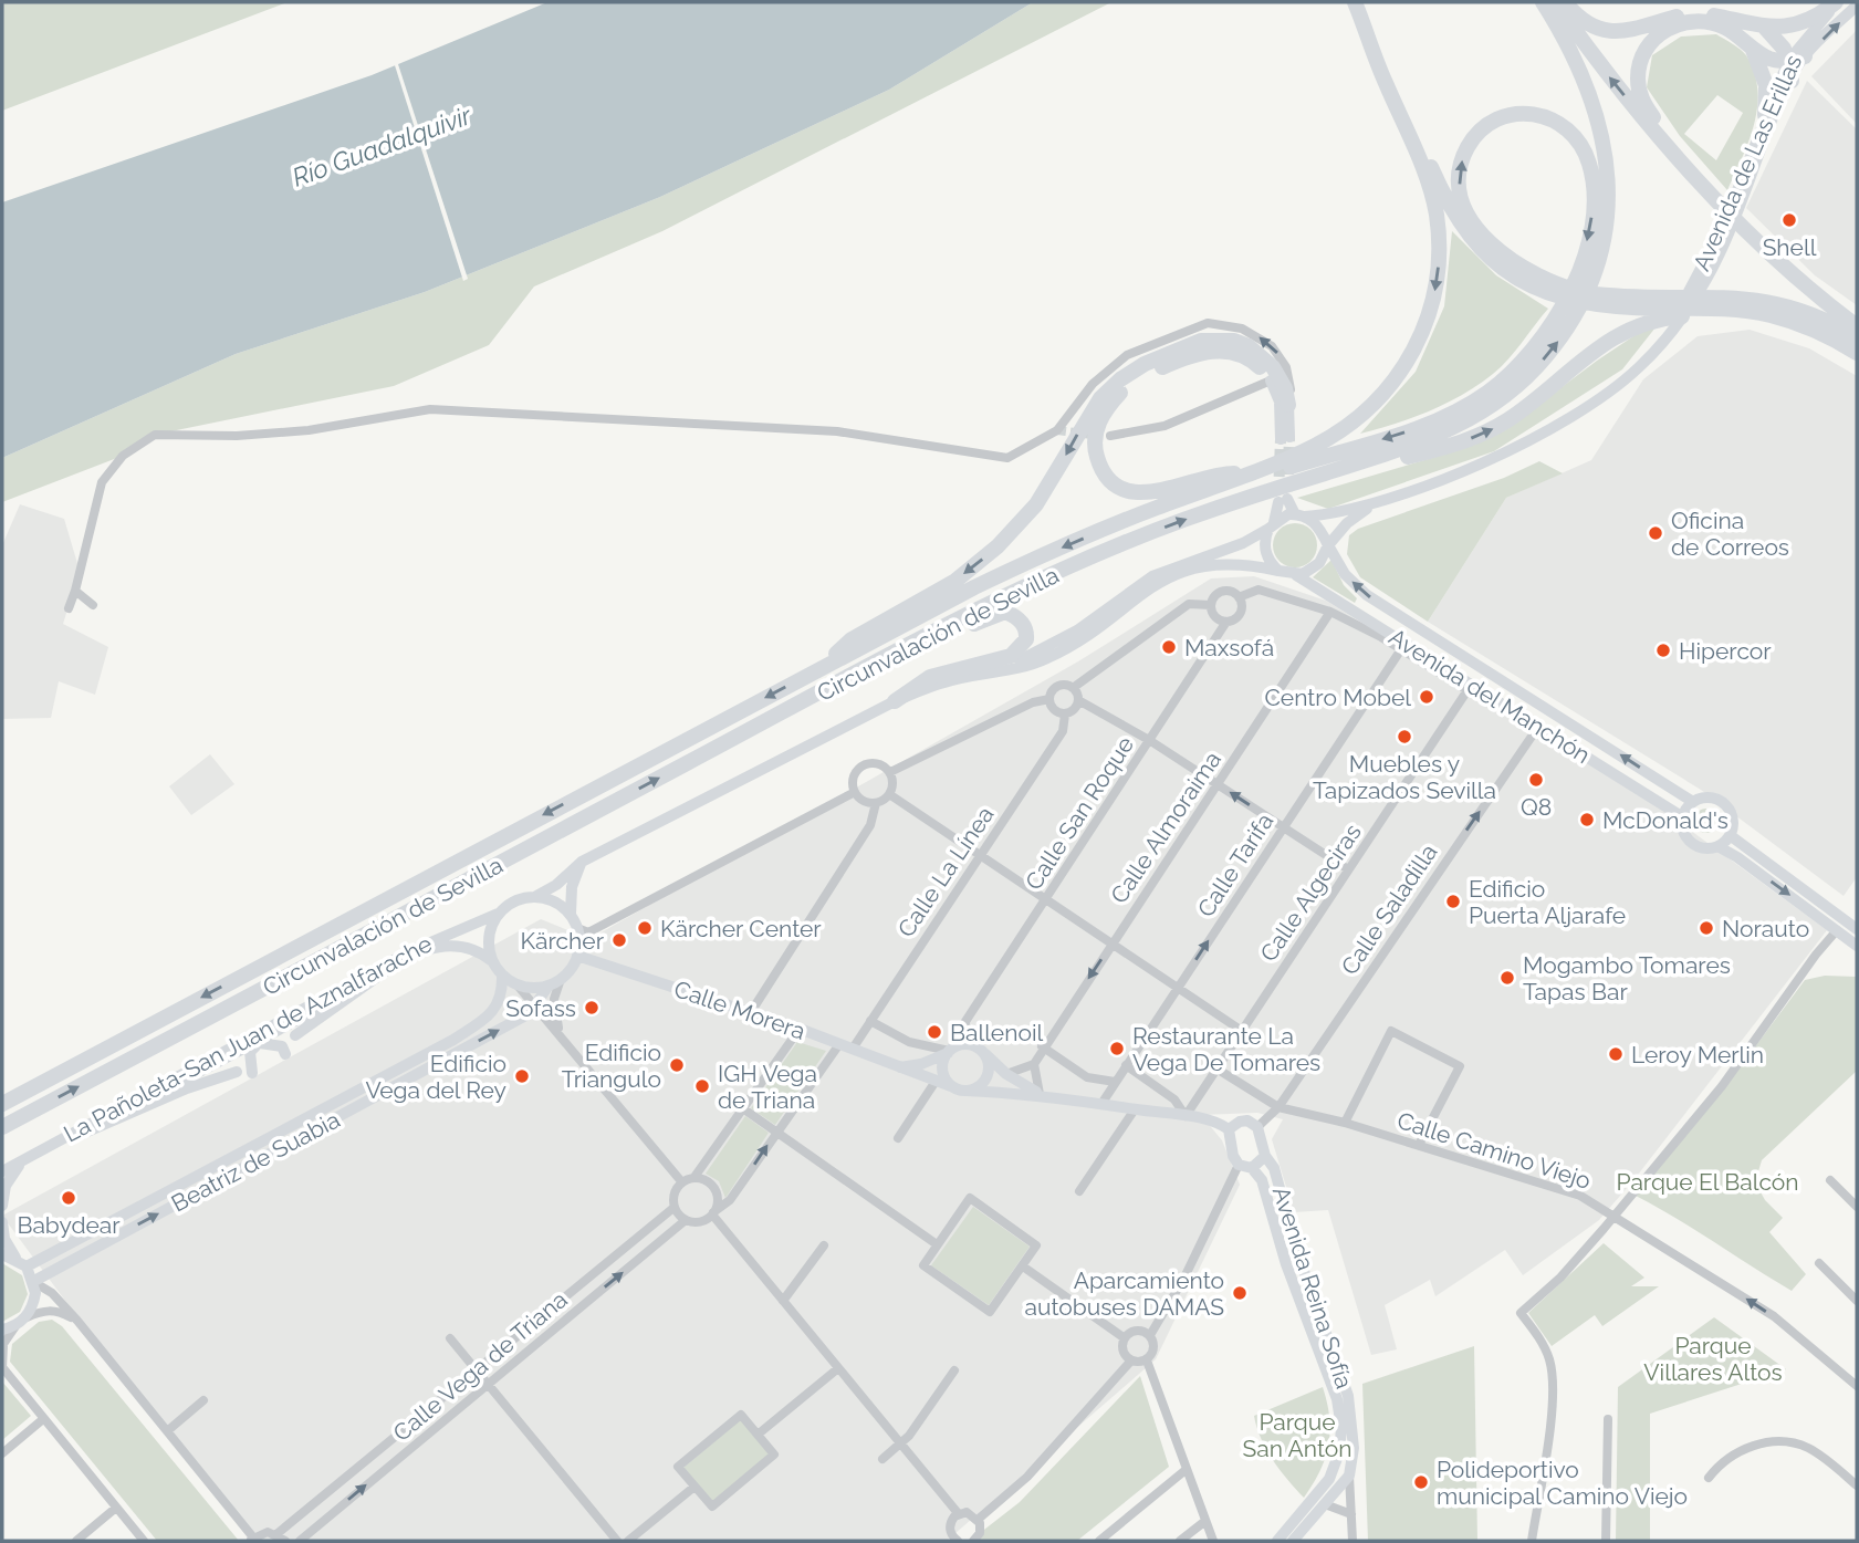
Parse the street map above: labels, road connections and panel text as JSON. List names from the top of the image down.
{
  "streets": {
    "highway": ["Circunvalación de Sevilla"],
    "main road": [
      "Avenida de Las Erillas",
      "Avenida del Manchón",
      "Calle Morera",
      "La Pañoleta-San Juan de Aznalfarache",
      "Beatriz de Suabia",
      "Avenida Reina Sofía"
    ],
    "street": [
      "Calle San Roque",
      "Calle Almoraima",
      "Calle Tarifa",
      "Calle La Línea",
      "Calle Algeciras",
      "Calle Saladilla",
      "Calle Camino Viejo",
      "Calle Vega de Triana"
    ]
  },
  "crossings": [
    ["Avenida de Las Erillas", "Avenida del Manchón"],
    ["Avenida del Manchón", "Calle Saladilla"],
    ["Calle San Roque", "Calle Morera"],
    ["Calle Tarifa", "Calle Algeciras"],
    ["Calle La Línea", "Calle Morera"],
    ["Calle Algeciras", "Calle Camino Viejo"],
    ["Calle Saladilla", "Calle Camino Viejo"],
    ["Calle Morera", "La Pañoleta-San Juan de Aznalfarache"],
    ["Calle Morera", "Beatriz de Suabia"],
    ["La Pañoleta-San Juan de Aznalfarache", "Beatriz de Suabia"]
  ],
  "one_way": ["Calle Tarifa", "Calle Saladilla", "Calle Camino Viejo"],
  "water": ["Río Guadalquivir"],
  "parks": ["Parque El Balcón", "Parque Villares Altos", "Parque San Antón"],
  "places": [
    "Shell",
    "Oficina de Correos",
    "Maxsofá",
    "Hipercor",
    "Centro Mobel",
    "Muebles y Tapizados Sevilla",
    "Q8",
    "McDonald's",
    "Edificio Puerta Aljarafe",
    "Kärcher Center",
    "Norauto",
    "Kärcher",
    "Mogambo Tomares Tapas Bar",
    "Sofass",
    "Ballenoil",
    "Restaurante La Vega De Tomares",
    "Leroy Merlin",
    "Edificio Triangulo",
    "Edificio Vega del Rey",
    "IGH Vega de Triana",
    "Babydear",
    "Aparcamiento autobuses DAMAS",
    "Polideportivo municipal Camino Viejo"
  ]
}
